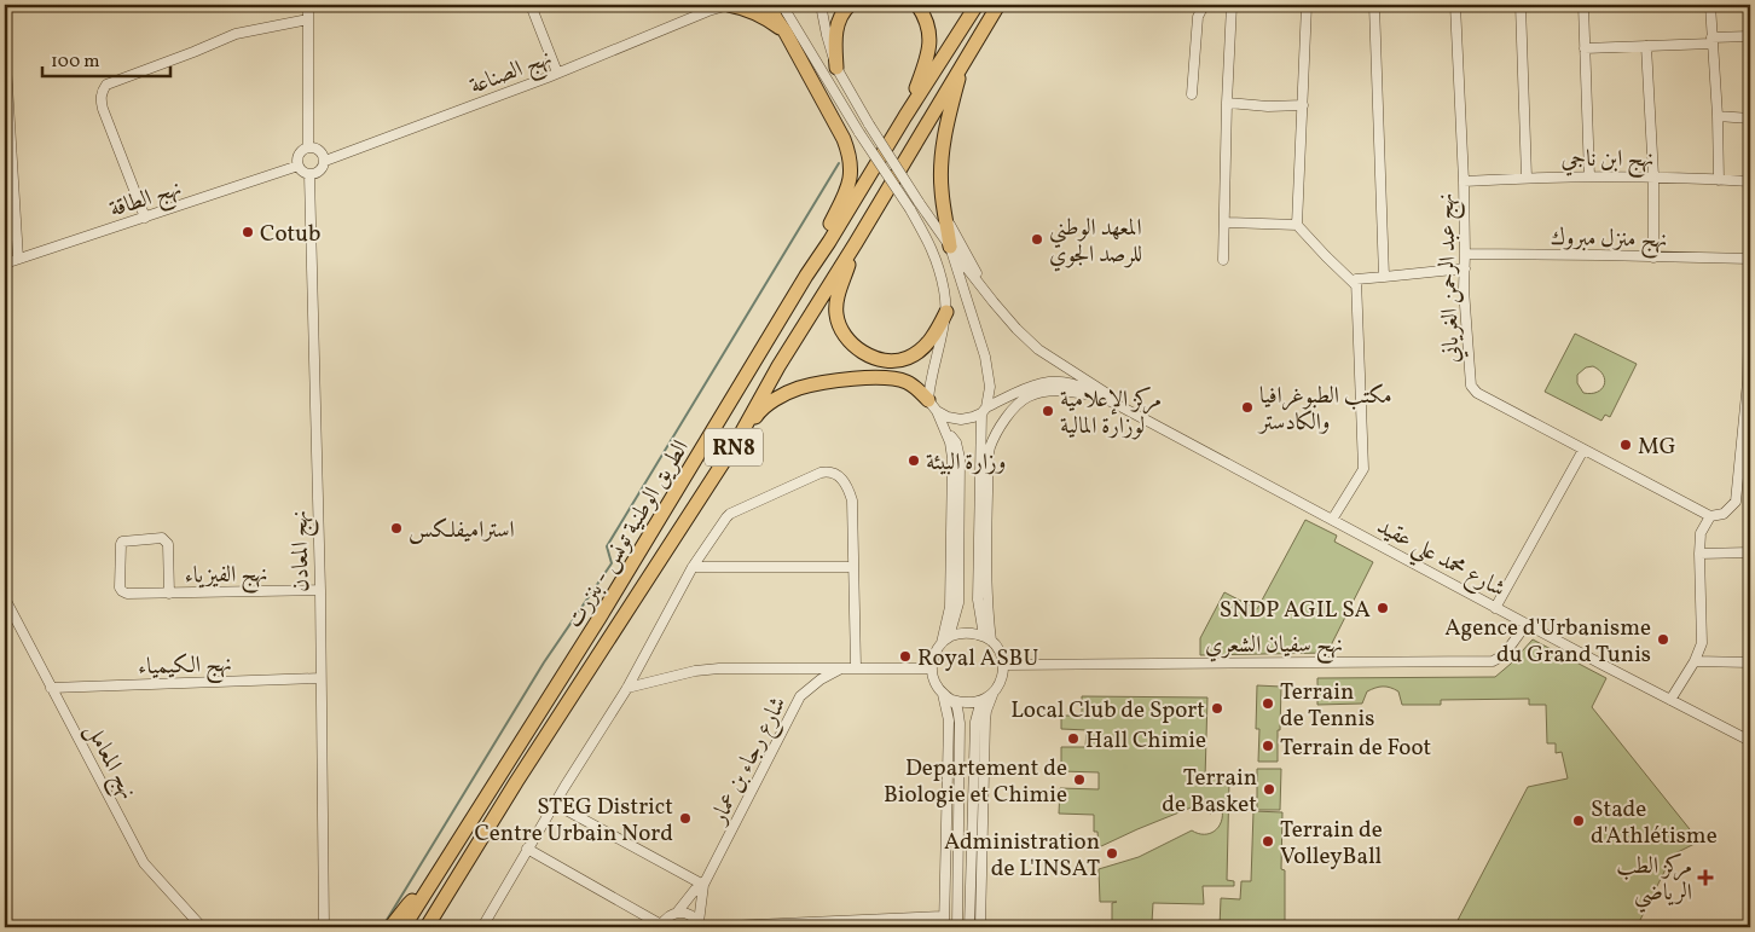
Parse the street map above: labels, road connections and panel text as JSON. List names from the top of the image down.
{
  "streets": {
    "highway": ["RN8", "الطريق الوطنية تونس - بنزرت"],
    "street": [
      "نهج الصناعة",
      "نهج ابن ناجي",
      "نهج الطاقة",
      "نهج منزل مبروك",
      "نهج عبد الرحمن الغرياني",
      "نهج المعادن",
      "شارع محمد علي عقيد",
      "نهج الفيزياء",
      "نهج سفيان الشعري",
      "نهج الكيمياء",
      "شارع رجاء بن عمار",
      "نهج المعامل"
    ]
  },
  "crossings": [
    ["نهج الصناعة", "نهج الطاقة"],
    ["نهج الصناعة", "نهج المعادن"],
    ["نهج ابن ناجي", "نهج عبد الرحمن الغرياني"],
    ["نهج الطاقة", "نهج المعادن"],
    ["نهج منزل مبروك", "نهج عبد الرحمن الغرياني"],
    ["RN8", "الطريق الوطنية تونس - بنزرت"],
    ["نهج المعادن", "نهج الفيزياء"],
    ["نهج المعادن", "نهج الكيمياء"],
    ["شارع محمد علي عقيد", "نهج سفيان الشعري"],
    ["نهج الكيمياء", "نهج المعامل"]
  ],
  "places": {
    "other": [
      "Cotub",
      "المعهد الوطني للرصد الجوي",
      "مكتب الطبوغرافيا والكادستر",
      "مركز الإعلامية لوزارة المالية",
      "MG",
      "وزارة البيئة",
      "استراميفلكس",
      "SNDP AGIL SA",
      "Agence d'Urbanisme du Grand Tunis",
      "Royal ASBU",
      "Terrain de Tennis",
      "Local Club de Sport",
      "Hall Chimie",
      "Terrain de Foot",
      "Departement de Biologie et Chimie",
      "Terrain de Basket",
      "STEG District Centre Urbain Nord",
      "Stade d'Athlétisme",
      "Terrain de VolleyBall",
      "Administration de L'INSAT"
    ],
    "health": ["مركز الطب الرياضي"]
  },
  "scale_bar": "100 m"
}
